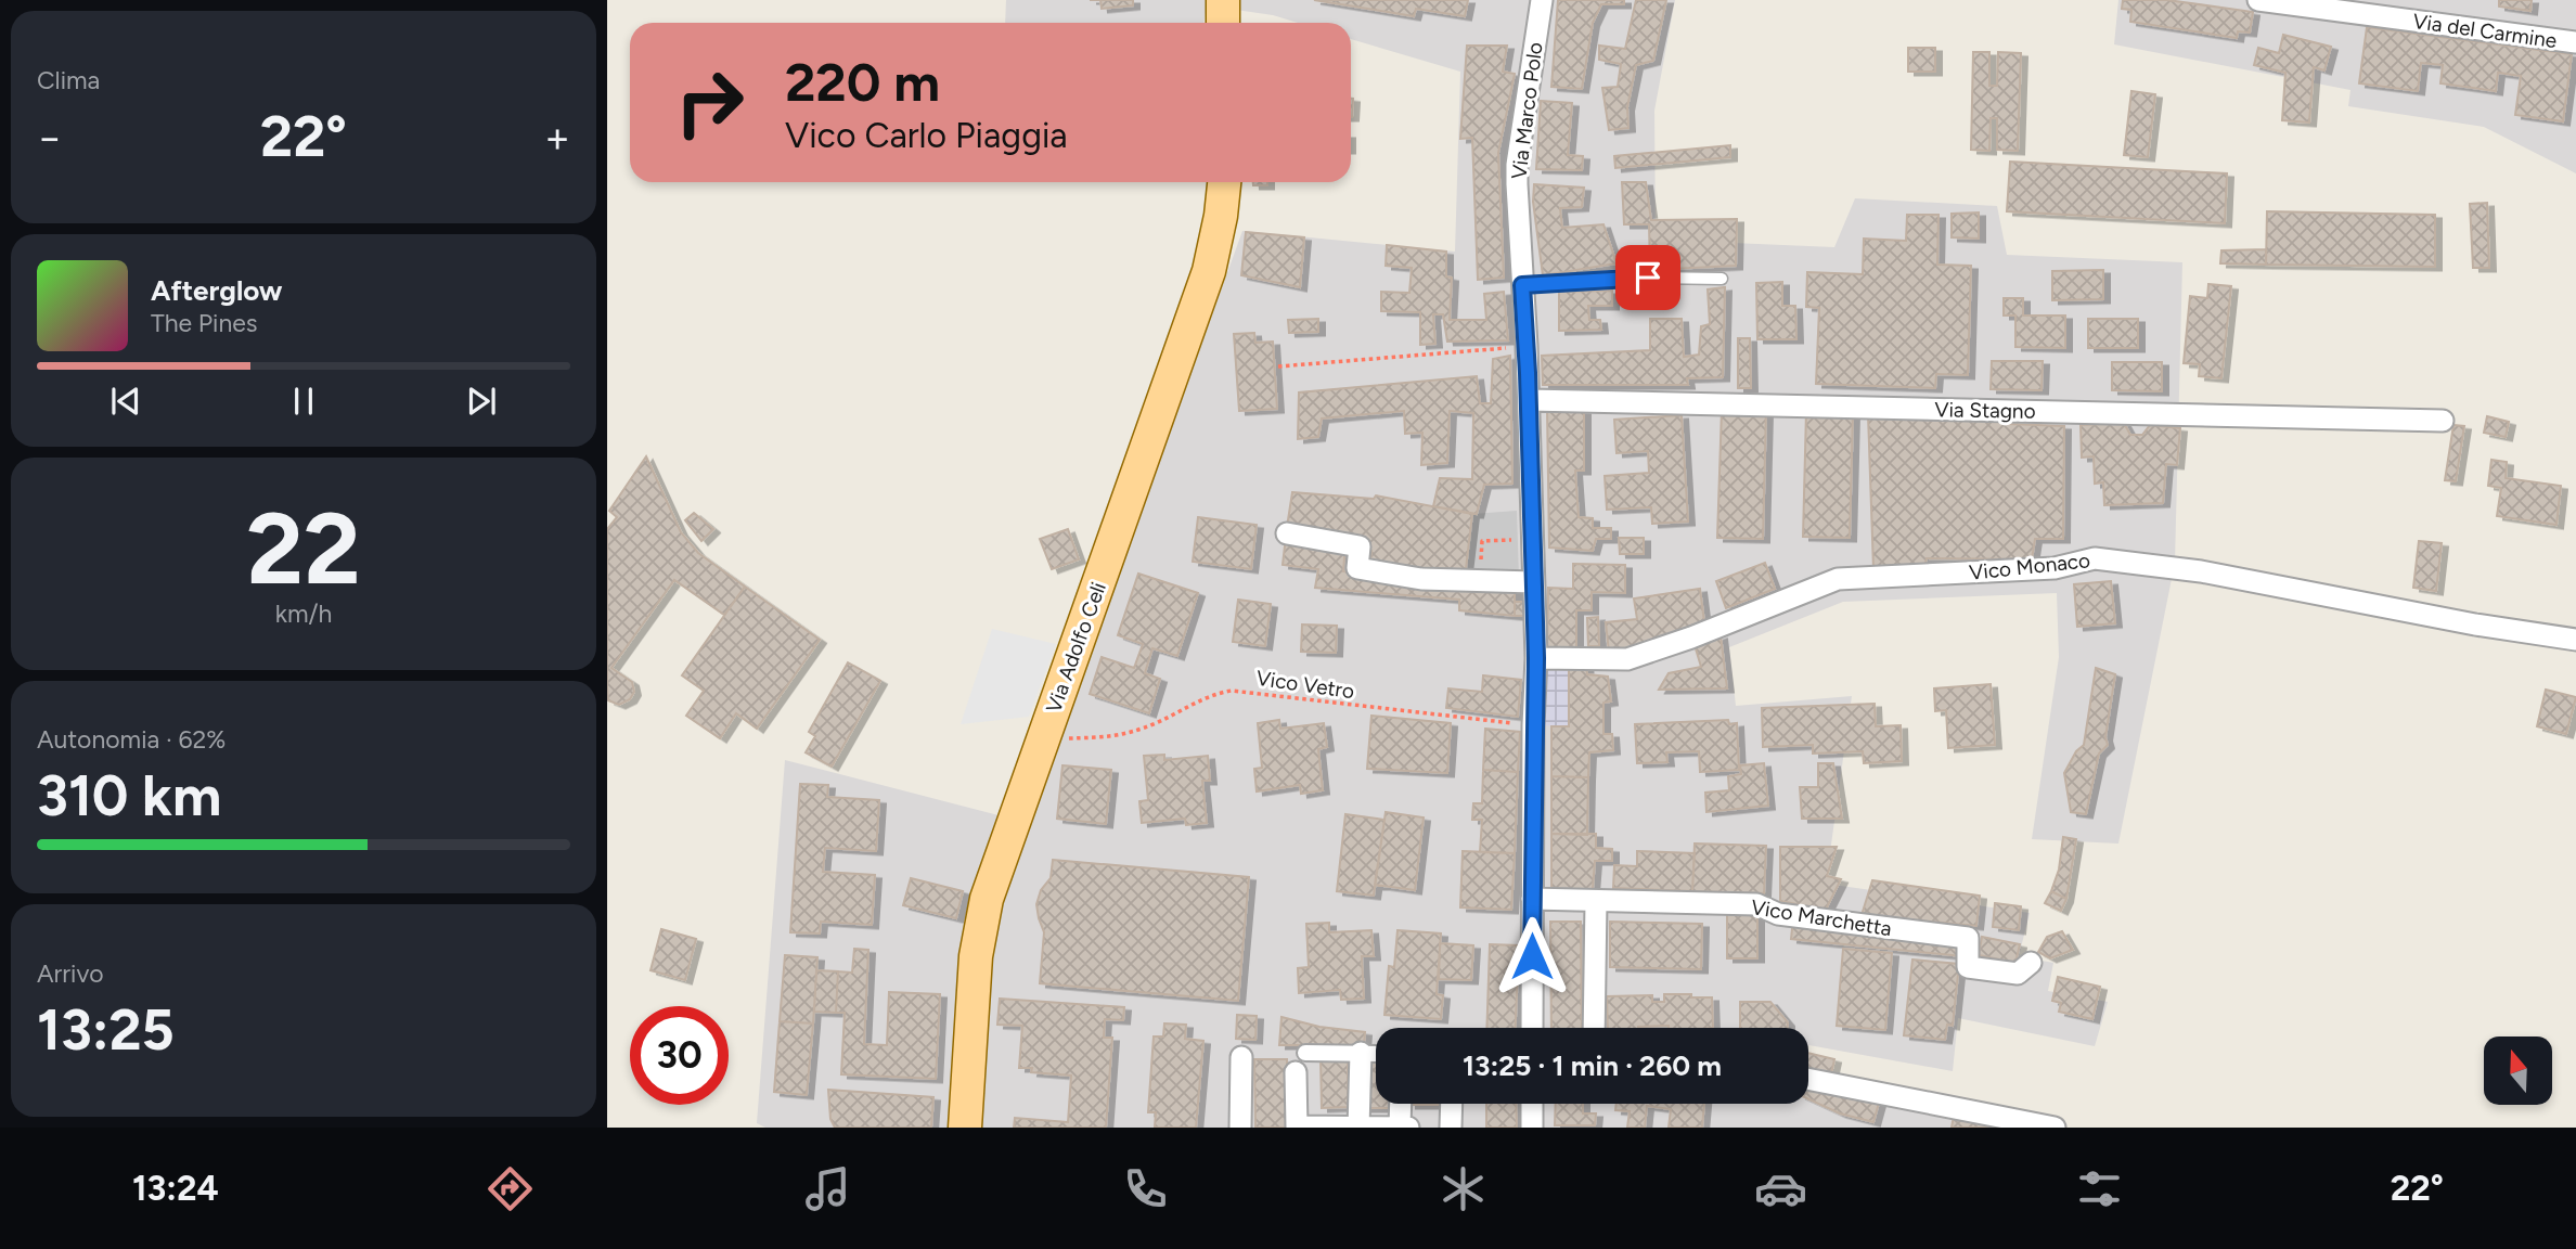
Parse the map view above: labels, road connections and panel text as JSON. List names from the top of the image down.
{
  "streets": {
    "main road": ["Via Adolfo Celi"],
    "street": [
      "Via del Carmine",
      "Via Marco Polo",
      "Via Stagno",
      "Vico Monaco",
      "Vico Marchetta"
    ],
    "path": ["Vico Vetro"]
  },
  "crossings": [
    ["Via Marco Polo", "Via Stagno"],
    ["Via Marco Polo", "Vico Monaco"],
    ["Via Marco Polo", "Vico Vetro"],
    ["Via Marco Polo", "Vico Marchetta"]
  ],
  "north": "top",
  "page": {
    "tile": [
      "Clima",
      ["22", "km/h"],
      ["Autonomia · 62%", "310 km"],
      ["Arrivo", "13:25"]
    ],
    "turn": ["220 m", "Vico Carlo Piaggia"],
    "heat": ["−", "22°", "+"],
    "song": ["Afterglow", "The Pines"],
    "limit": "30",
    "trip": "13:25 · 1 min · 260 m",
    "tabs": ["13:24", "22°"]
  }
}
